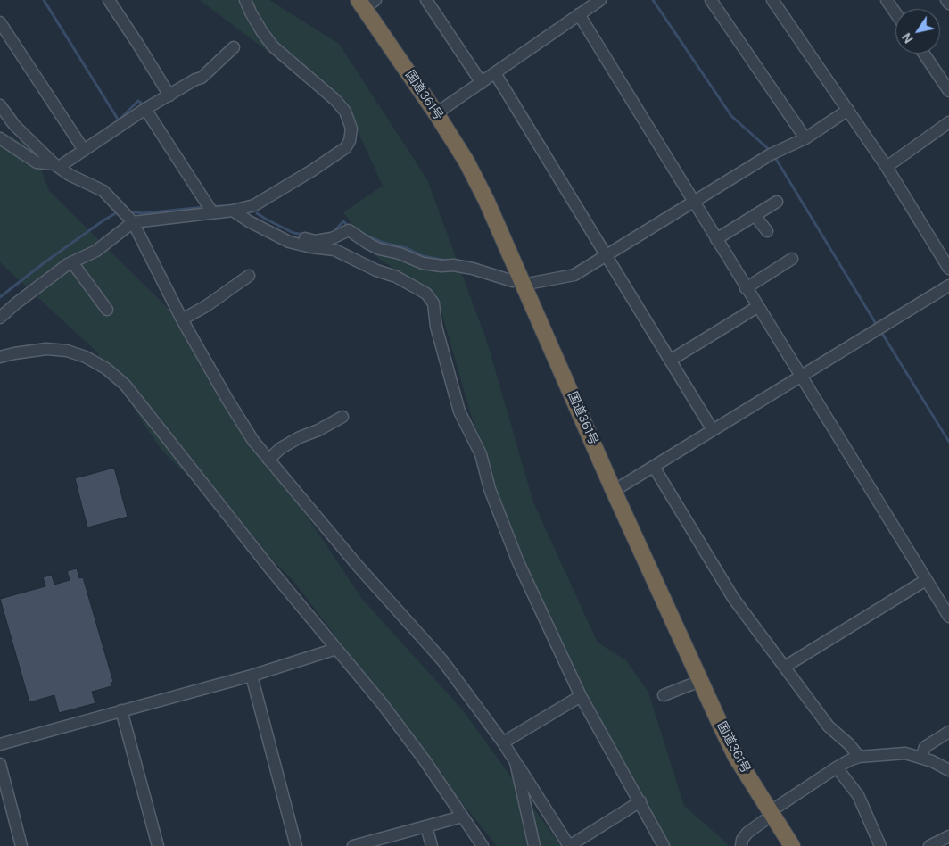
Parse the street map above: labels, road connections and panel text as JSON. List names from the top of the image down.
{
  "streets": {
    "highway": ["国道361号"]
  },
  "north": "bottom left"
}
